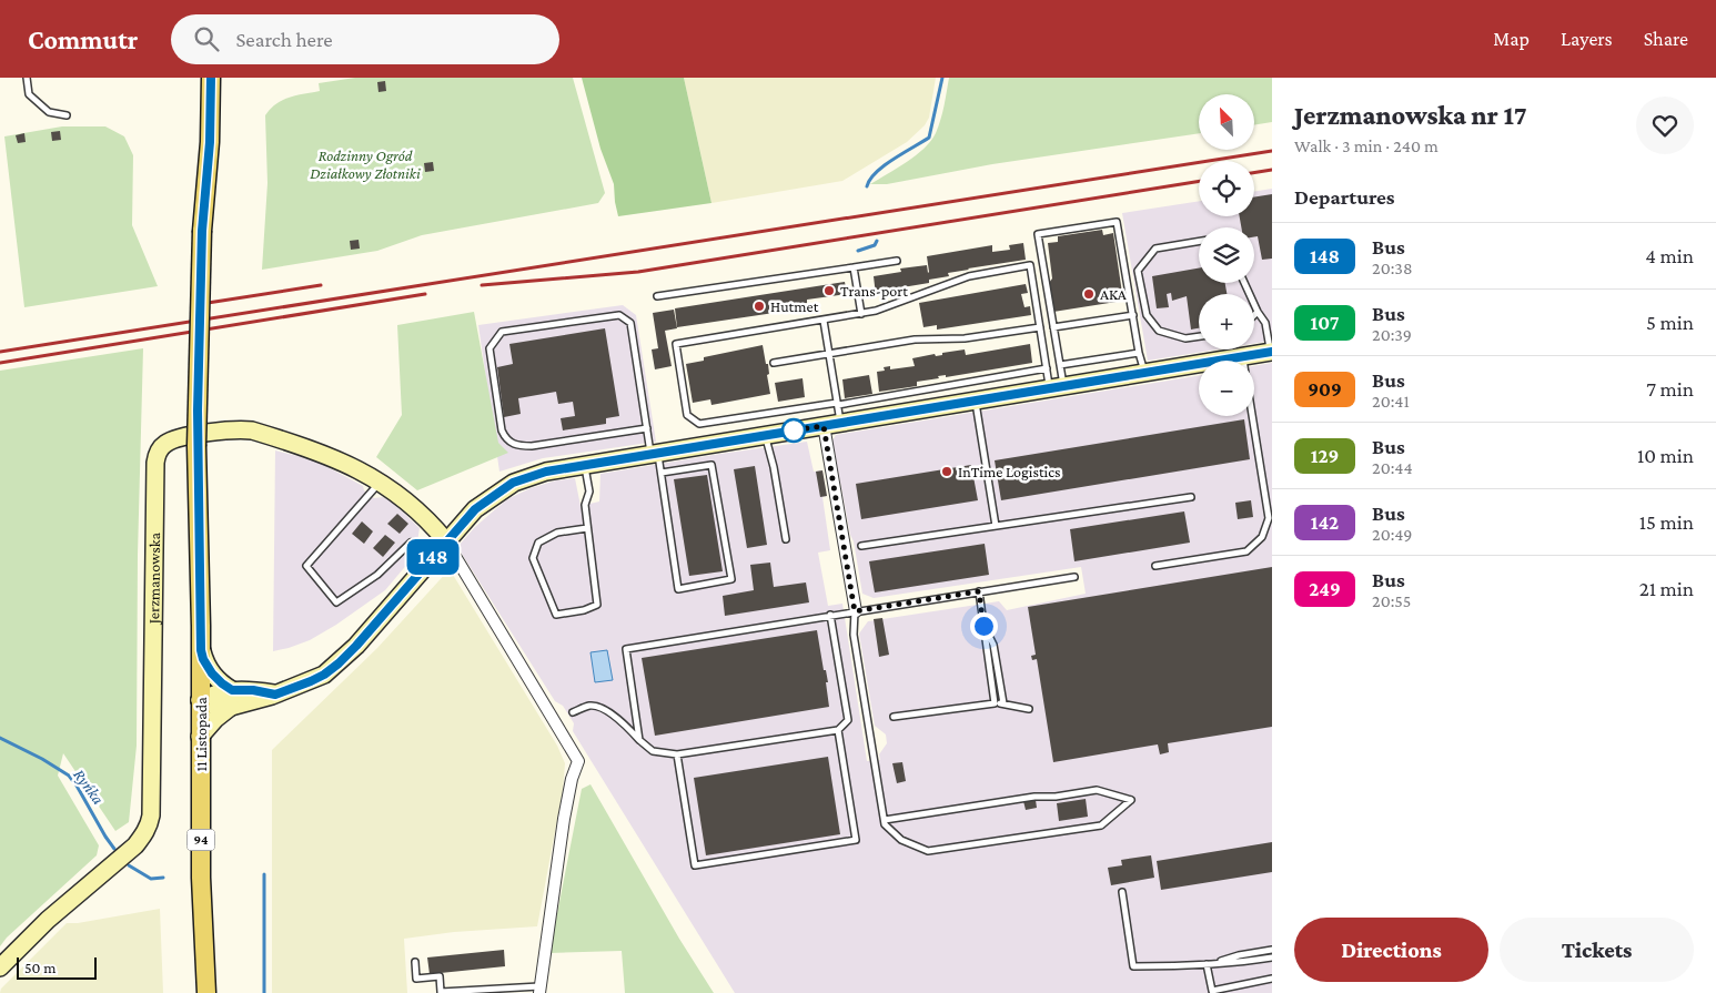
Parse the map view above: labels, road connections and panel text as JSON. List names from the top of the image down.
{
  "streets": {
    "main road": ["11 Listopada", "94"],
    "street": ["Jerzmanowska"]
  },
  "water": ["Ryńka"],
  "parks": ["Rodzinny Ogród Działkowy Złotniki"],
  "places": [
    "Trans-port",
    "AKA",
    "Hutmet",
    "InTime Logistics"
  ],
  "lines": ["bus line 148"],
  "scale_bar": "50 m",
  "north": "top left",
  "page": {
    "header": "Commutr",
    "search": "Search here",
    "nav": ["Map", "Layers", "Share"],
    "on_map": "148",
    "heading": [
      ["Jerzmanowska nr 17", "Walk · 3 min · 240 m"],
      "Departures"
    ],
    "map_buttons": ["+", "−"],
    "list": [
      {
        "mark": "148",
        "name": "Bus",
        "note": "20:38",
        "value": "4 min"
      },
      {
        "mark": "107",
        "name": "Bus",
        "note": "20:39",
        "value": "5 min"
      },
      {
        "mark": "909",
        "name": "Bus",
        "note": "20:41",
        "value": "7 min"
      },
      {
        "mark": "129",
        "name": "Bus",
        "note": "20:44",
        "value": "10 min"
      },
      {
        "mark": "142",
        "name": "Bus",
        "note": "20:49",
        "value": "15 min"
      },
      {
        "mark": "249",
        "name": "Bus",
        "note": "20:55",
        "value": "21 min"
      }
    ],
    "buttons": ["Directions", "Tickets"],
    "scale": "50 m"
  }
}
